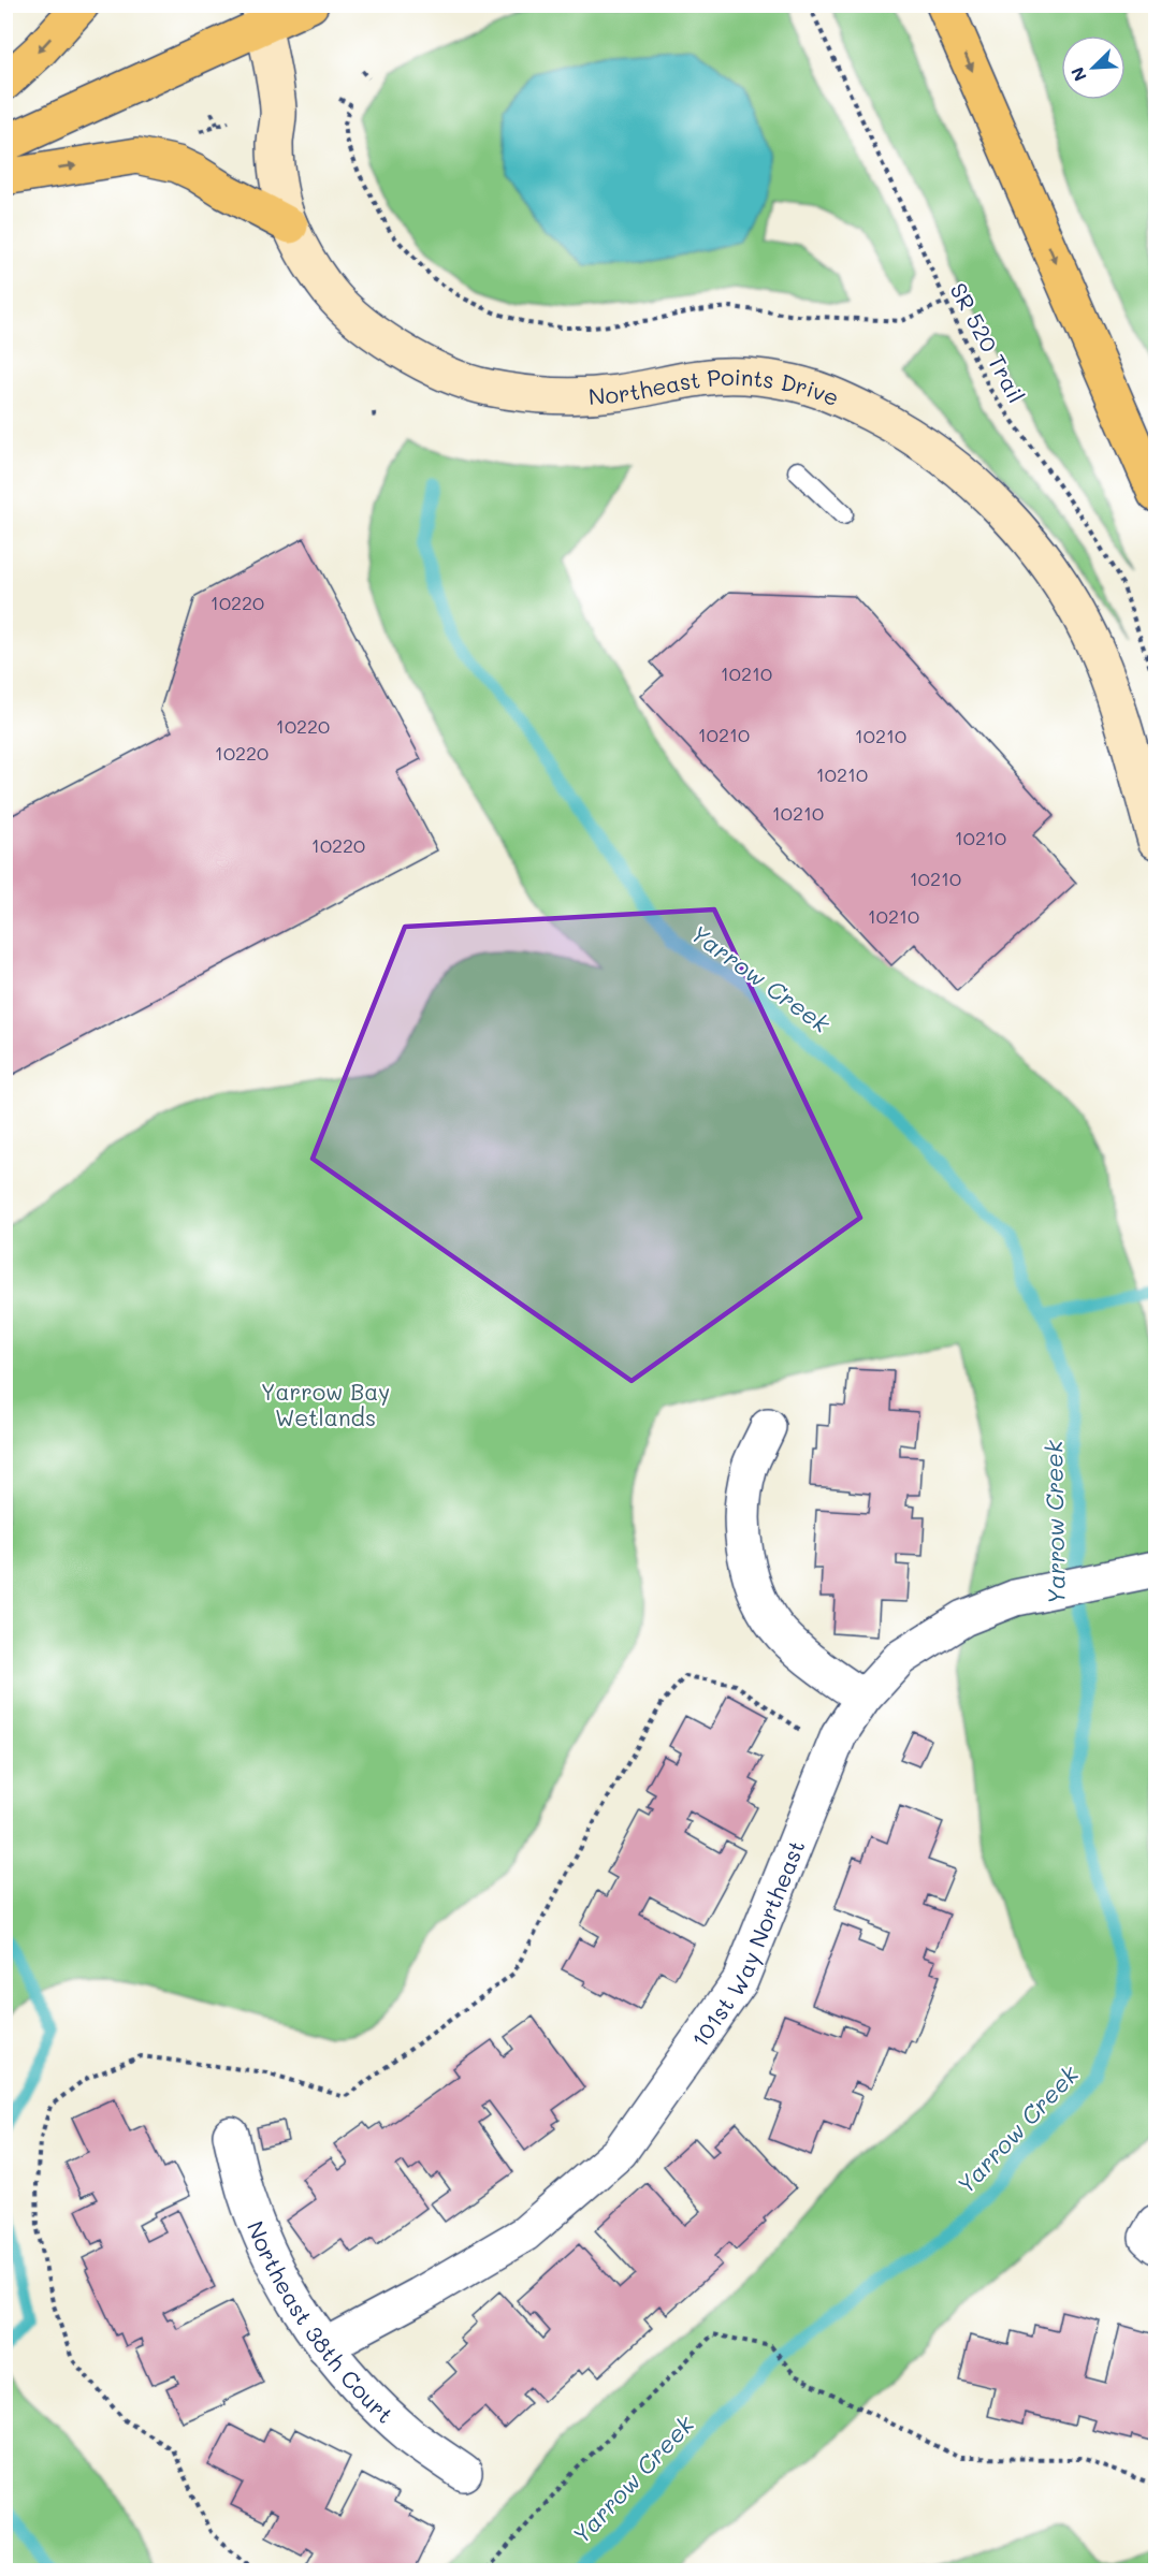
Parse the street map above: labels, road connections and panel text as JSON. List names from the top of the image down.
{
  "streets": {
    "street": ["Northeast Points Drive", "101st Way Northeast", "Northeast 38th Court"],
    "path": ["SR 520 Trail"]
  },
  "crossings": [
    ["101st Way Northeast", "Northeast 38th Court"]
  ],
  "water": ["Yarrow Creek"],
  "parks": ["Yarrow Bay Wetlands"],
  "house_numbers": [
    "10220",
    "10210",
    "10220",
    "10210",
    "10210",
    "10220",
    "10210",
    "10210",
    "10210",
    "10220",
    "10210",
    "10210"
  ],
  "north": "bottom left"
}
